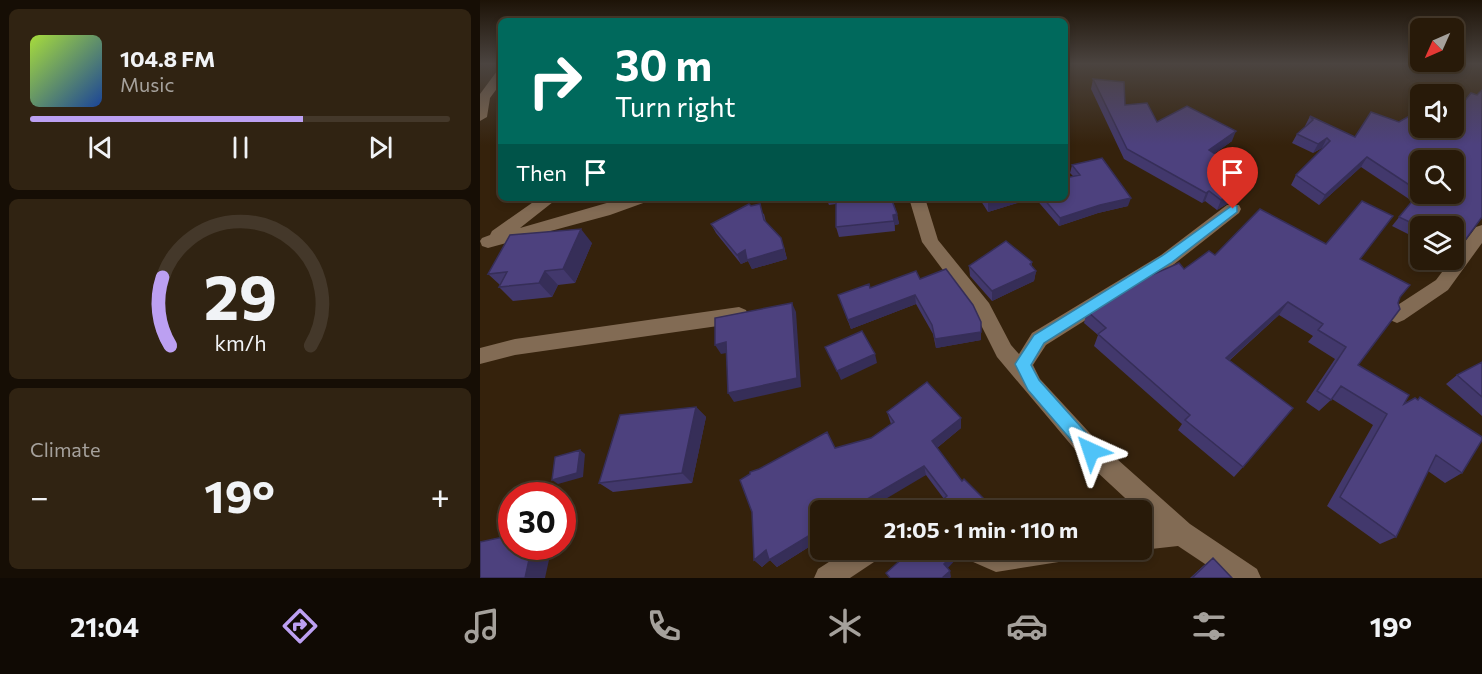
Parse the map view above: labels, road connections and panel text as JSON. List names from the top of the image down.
{
  "north": "bottom left",
  "page": {
    "turn": ["30 m", "Turn right"],
    "song": ["104.8 FM", "Music"],
    "then": "Then",
    "tile": "Climate",
    "heat": ["−", "19°", "+"],
    "limit": "30",
    "trip": "21:05 · 1 min · 110 m",
    "tabs": ["21:04", "19°"],
    "gauge": ["29", "km/h"]
  }
}
